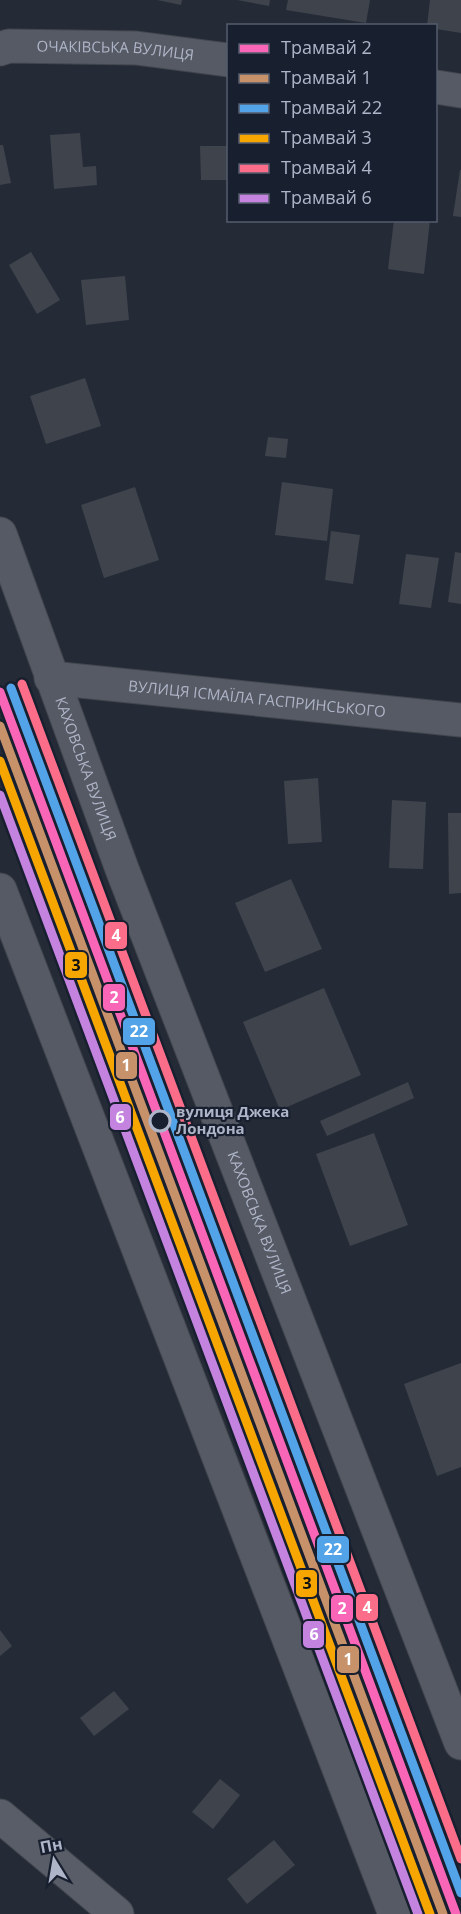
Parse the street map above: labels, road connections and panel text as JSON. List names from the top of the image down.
{
  "streets": {
    "street": ["ОЧАКІВСЬКА ВУЛИЦЯ", "ВУЛИЦЯ ІСМАЇЛА ГАСПРИНСЬКОГО", "КАХОВСЬКА ВУЛИЦЯ"]
  },
  "crossings": [
    ["ВУЛИЦЯ ІСМАЇЛА ГАСПРИНСЬКОГО", "КАХОВСЬКА ВУЛИЦЯ"]
  ],
  "places": ["вулиця Джека Лондона"],
  "lines": [
    "tram line 4",
    "tram line 22",
    "tram line 2",
    "tram line 1",
    "tram line 3",
    "tram line 6"
  ],
  "legend": [
    "Трамвай 2",
    "Трамвай 1",
    "Трамвай 22",
    "Трамвай 3",
    "Трамвай 4",
    "Трамвай 6"
  ],
  "north": "top"
}
